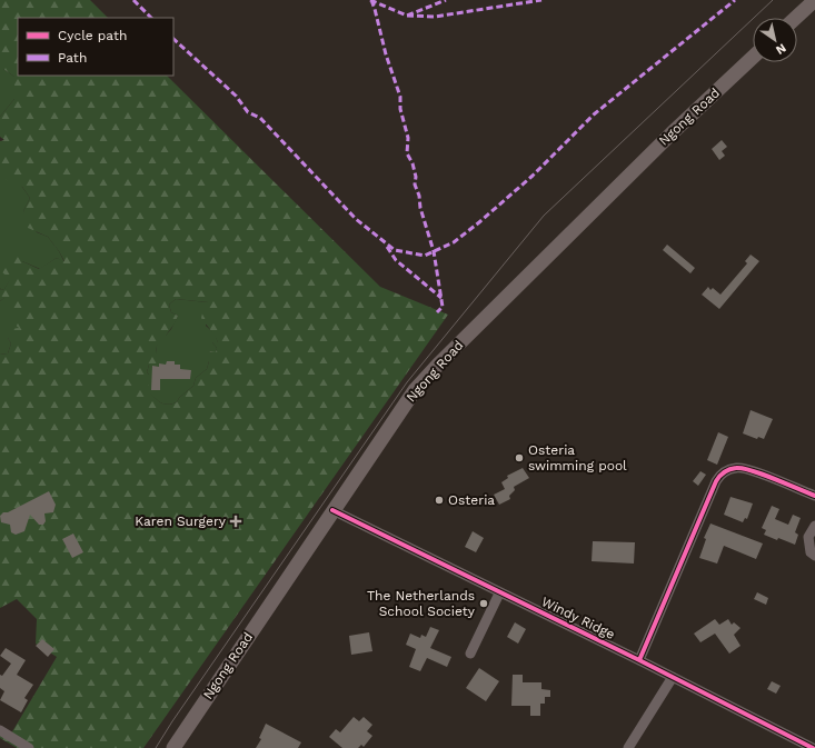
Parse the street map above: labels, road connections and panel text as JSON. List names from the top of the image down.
{
  "streets": {
    "main road": ["Ngong Road"],
    "street": ["Windy Ridge"]
  },
  "crossings": [
    ["Ngong Road", "Windy Ridge"]
  ],
  "places": {
    "other": ["Osteria swimming pool", "Osteria", "The Netherlands School Society"],
    "health": ["Karen Surgery"]
  },
  "legend": ["Cycle path", "Path"],
  "north": "bottom right"
}
